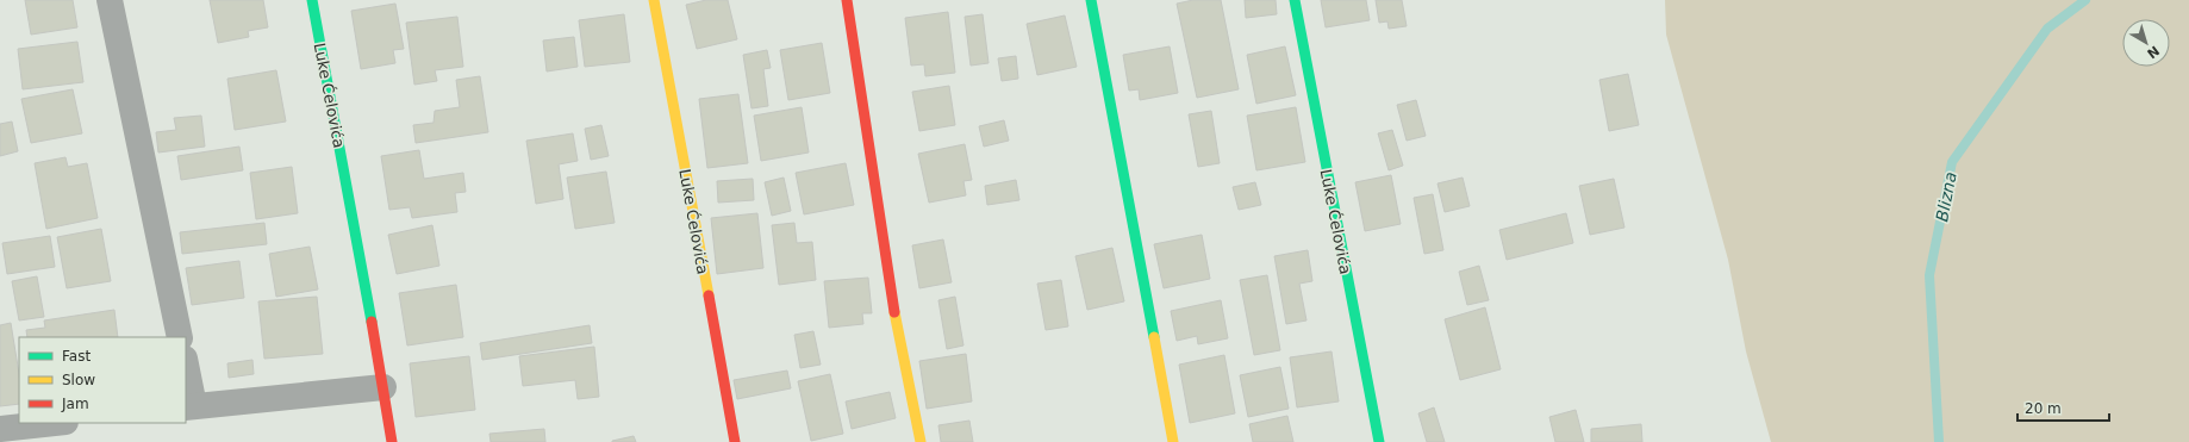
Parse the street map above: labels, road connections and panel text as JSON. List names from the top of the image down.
{
  "streets": {
    "street": ["Luke Ćelovića"]
  },
  "water": ["Blizna"],
  "legend": ["Fast", "Slow", "Jam"],
  "scale_bar": "20 m",
  "north": "bottom right"
}
